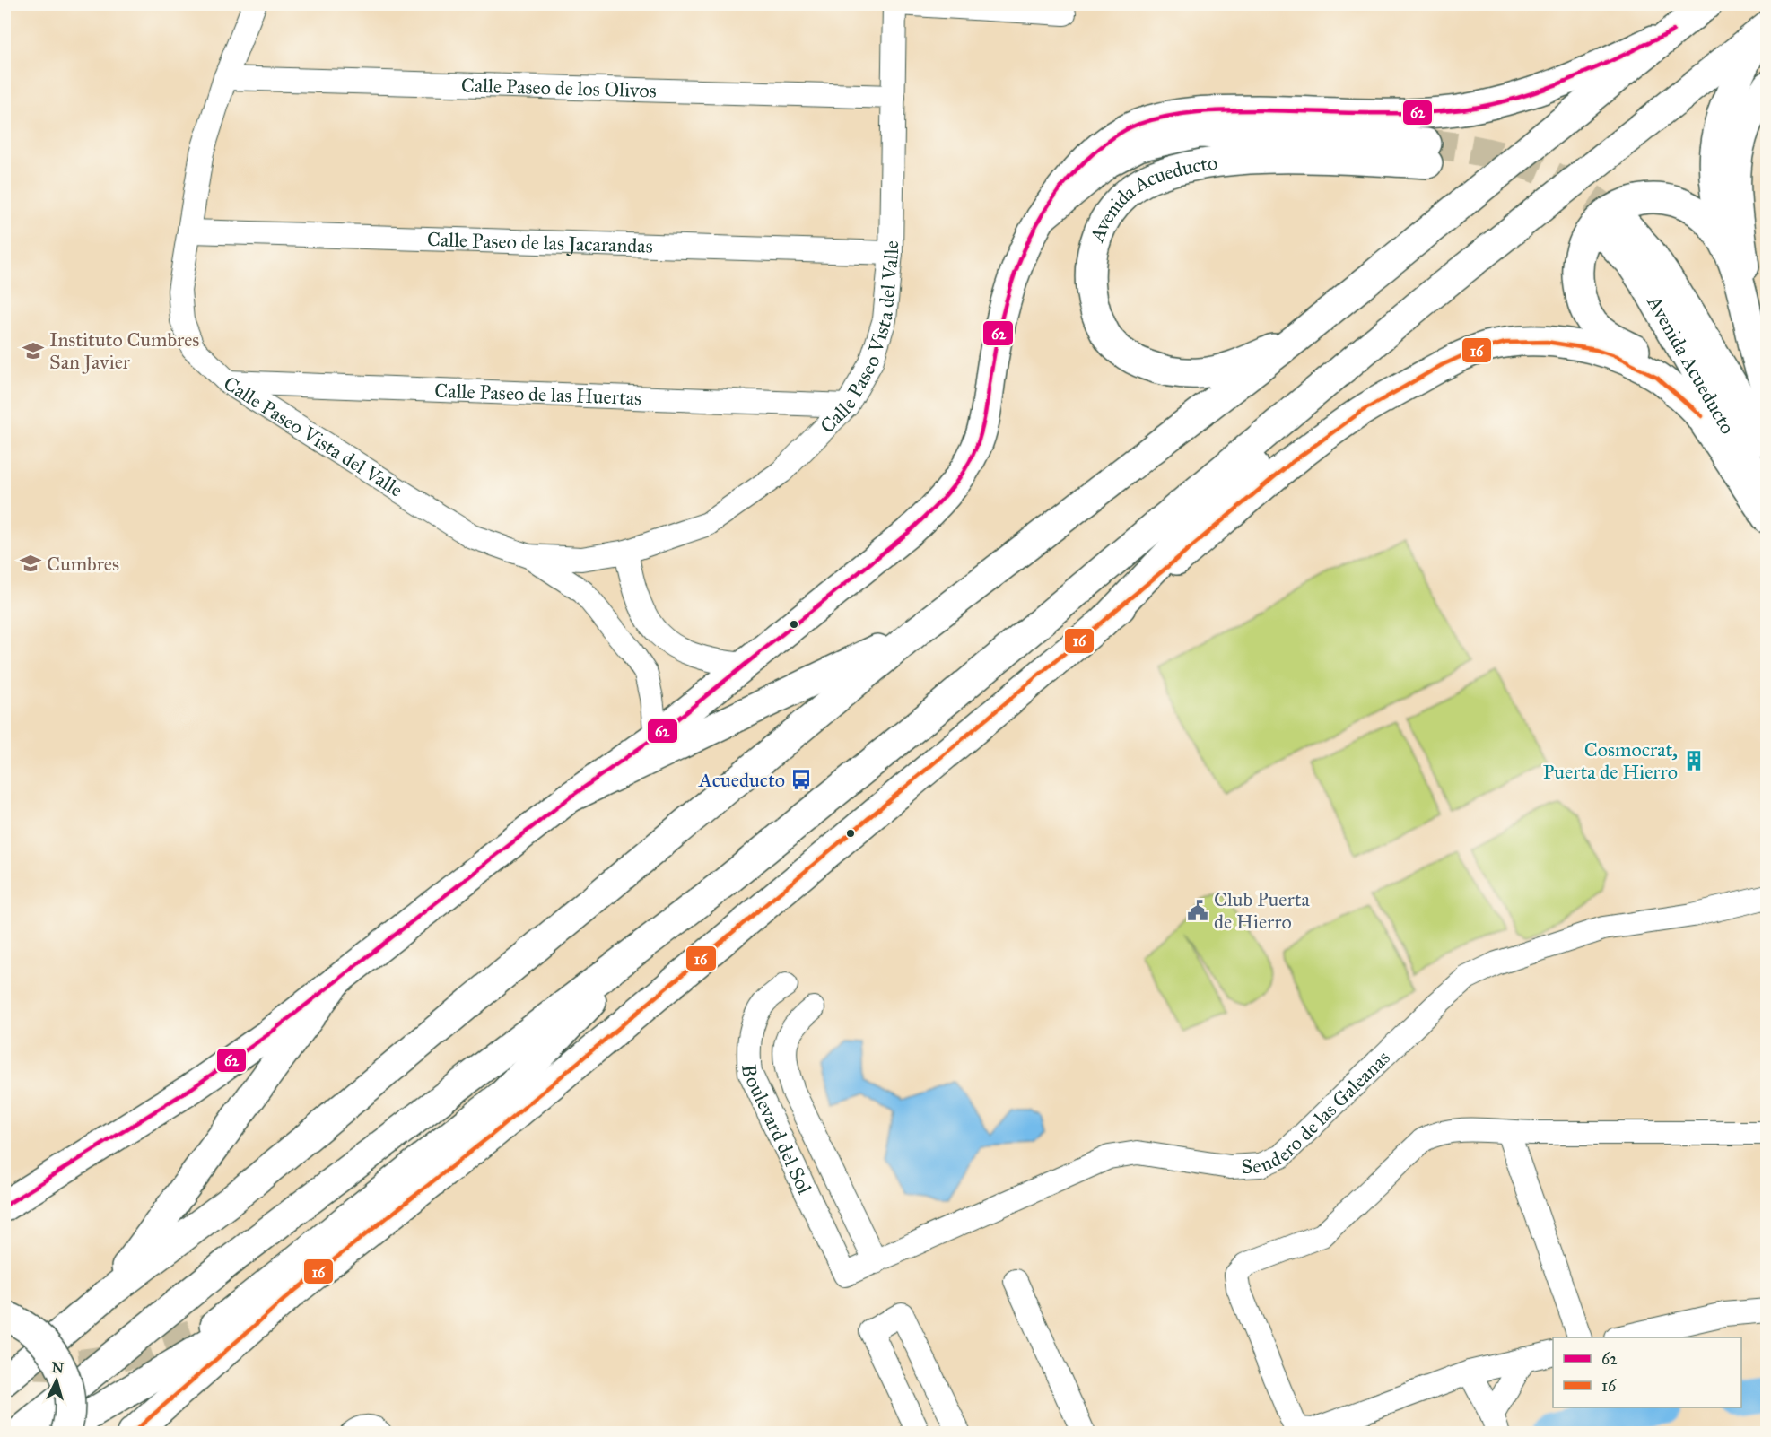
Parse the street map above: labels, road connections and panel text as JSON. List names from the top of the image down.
{
  "streets": {
    "main road": ["Avenida Acueducto"],
    "street": [
      "Calle Paseo de los Olivos",
      "Calle Paseo de las Jacarandas",
      "Calle Paseo Vista del Valle",
      "Calle Paseo de las Huertas",
      "Sendero de las Galeanas",
      "Boulevard del Sol"
    ]
  },
  "crossings": [
    ["Calle Paseo de los Olivos", "Calle Paseo Vista del Valle"],
    ["Calle Paseo de las Jacarandas", "Calle Paseo Vista del Valle"],
    ["Calle Paseo Vista del Valle", "Calle Paseo de las Huertas"],
    ["Sendero de las Galeanas", "Boulevard del Sol"]
  ],
  "places": {
    "school or university": ["Instituto Cumbres San Javier", "Cumbres"],
    "building": ["Cosmocrat, Puerta de Hierro"],
    "bus stop": ["Acueducto"],
    "public building": ["Club Puerta de Hierro"]
  },
  "lines": ["transit line 62", "transit line 16"],
  "legend": ["62", "16"],
  "north": "top"
}
